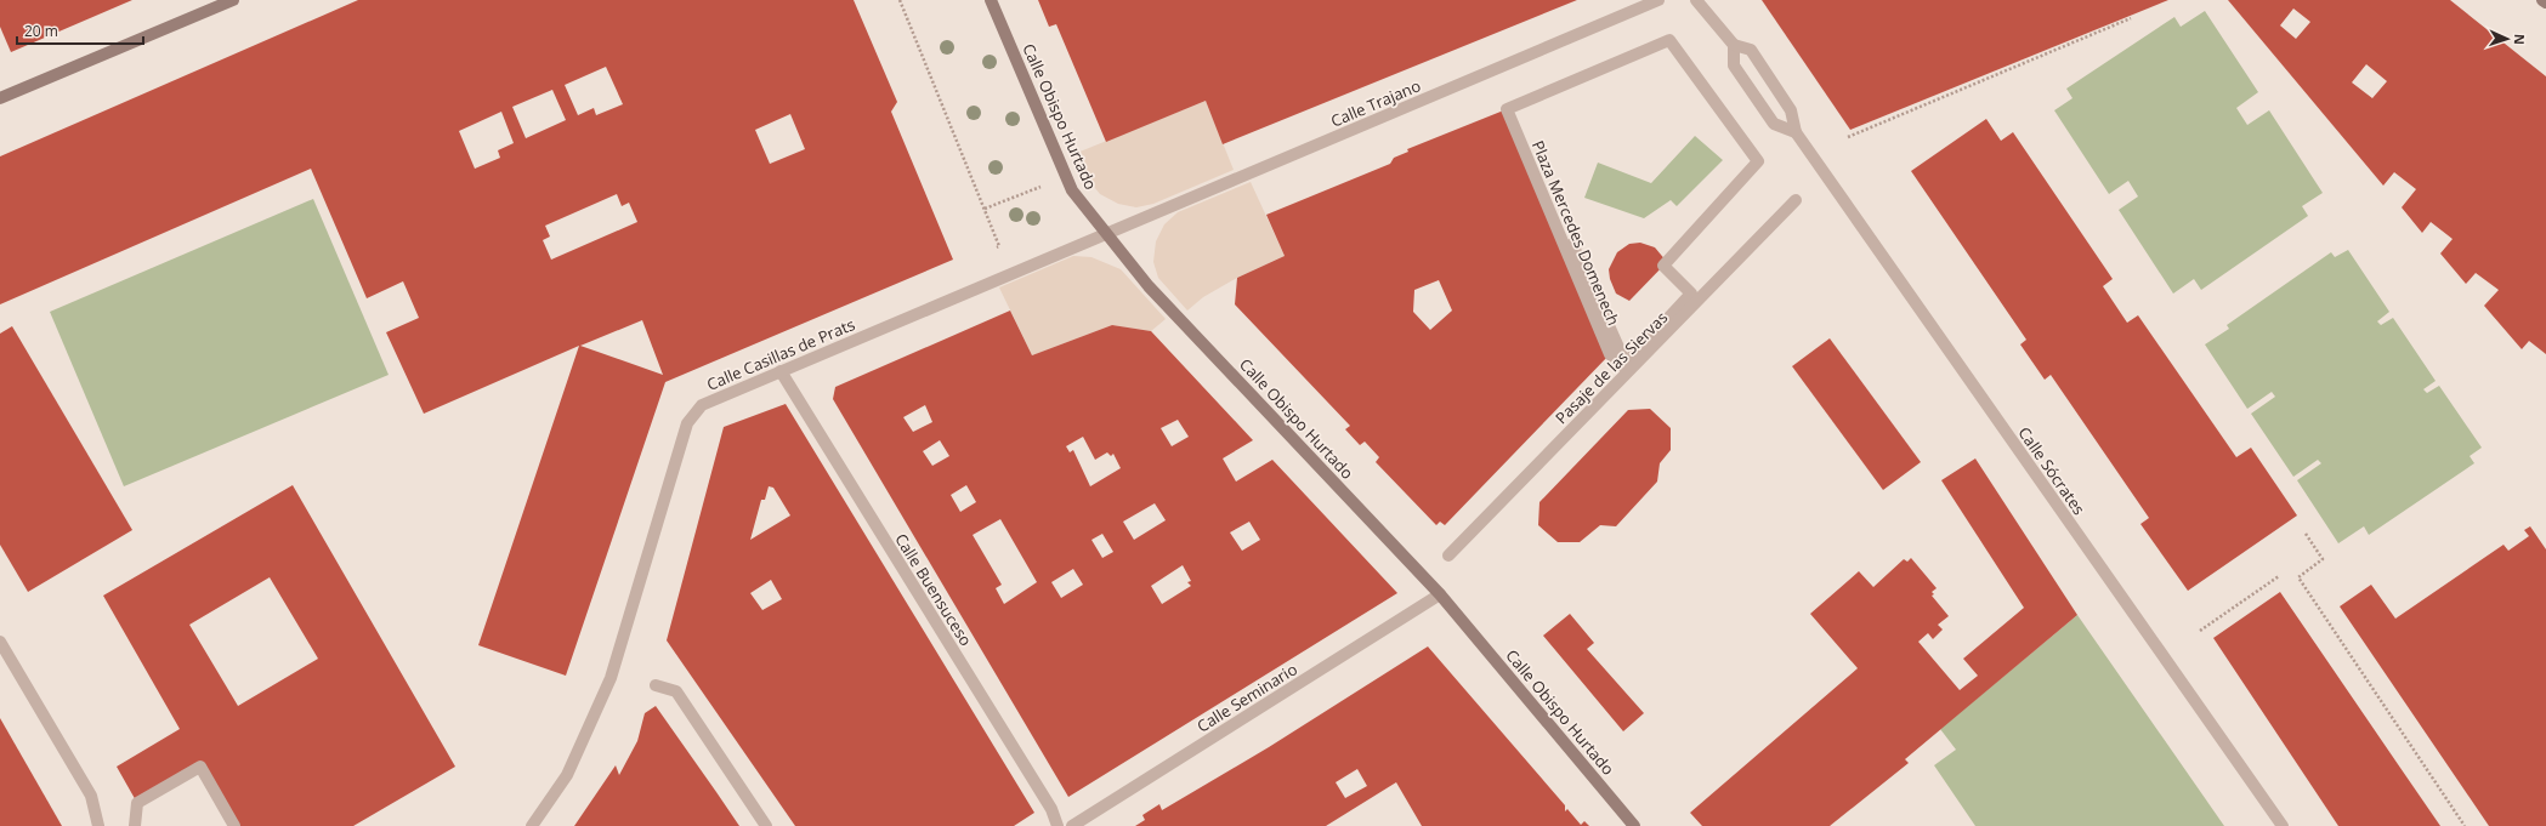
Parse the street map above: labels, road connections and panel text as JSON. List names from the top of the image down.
{
  "streets": {
    "main road": ["Calle Obispo Hurtado"],
    "street": [
      "Calle Trajano",
      "Plaza Mercedes Domenech",
      "Calle Casillas de Prats",
      "Pasaje de las Siervas",
      "Calle Sócrates",
      "Calle Buensuceso",
      "Calle Seminario"
    ]
  },
  "crossings": [
    ["Calle Trajano", "Calle Obispo Hurtado"],
    ["Calle Trajano", "Calle Casillas de Prats"],
    ["Calle Obispo Hurtado", "Calle Casillas de Prats"],
    ["Calle Obispo Hurtado", "Calle Seminario"],
    ["Plaza Mercedes Domenech", "Pasaje de las Siervas"],
    ["Calle Casillas de Prats", "Calle Buensuceso"]
  ],
  "scale_bar": "20 m",
  "north": "right"
}
